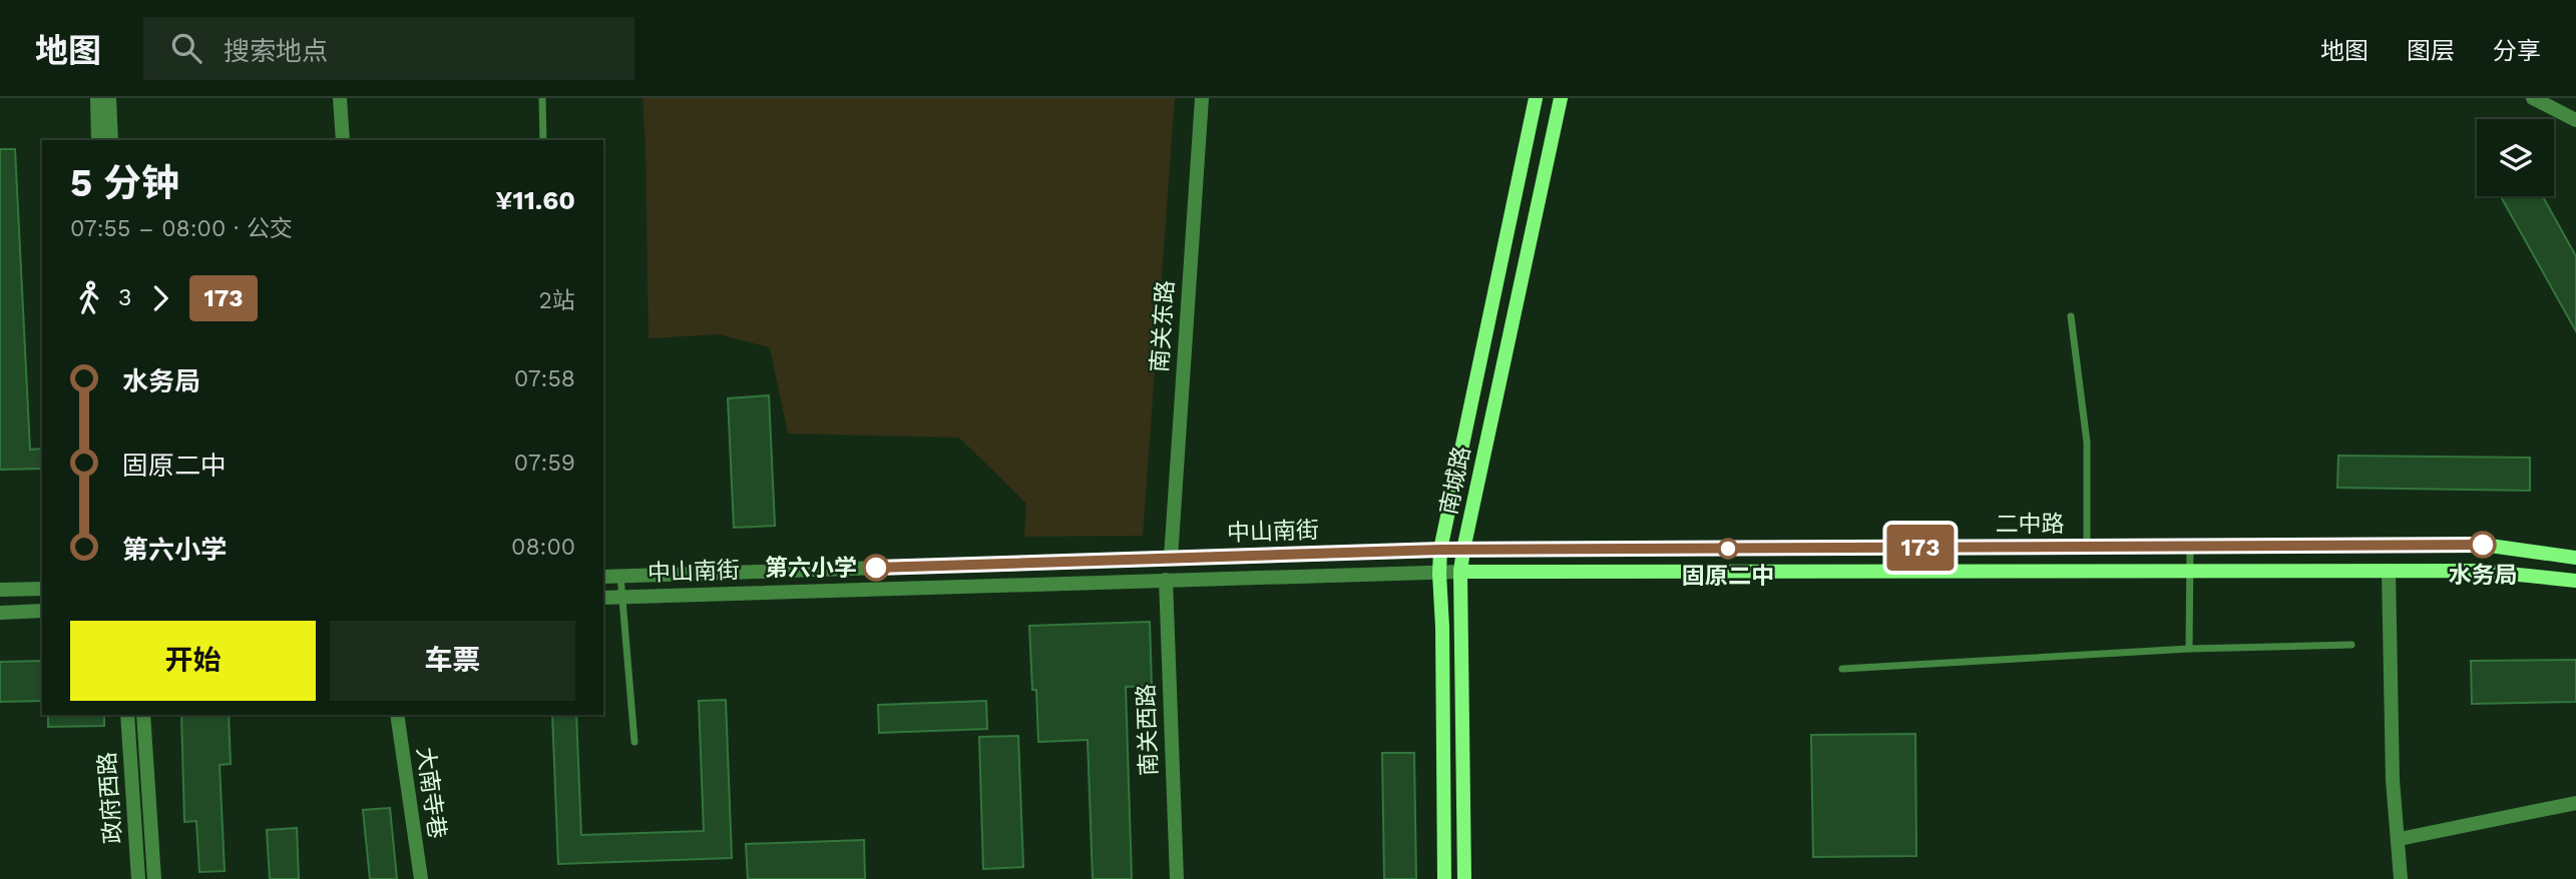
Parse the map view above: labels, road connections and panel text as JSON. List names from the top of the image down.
{
  "streets": {
    "main road": ["南城路", "二中路"],
    "street": [
      "南关东路",
      "中山南街",
      "南关西路",
      "大南寺巷",
      "政府西路"
    ]
  },
  "crossings": [
    ["南关东路", "中山南街"],
    ["南城路", "二中路"],
    ["南城路", "中山南街"],
    ["二中路", "中山南街"],
    ["中山南街", "南关西路"]
  ],
  "places": ["水务局", "固原二中", "第六小学"],
  "lines": ["bus line 173"],
  "page": {
    "header": "地图",
    "search": "搜索地点",
    "nav": ["地图", "图层", "分享"],
    "on_map": "173",
    "heading": ["5 分钟", "07:55 – 08:00 · 公交", "¥11.60"],
    "legs": ["3", "173", "2站"],
    "list": [
      {
        "name": "水务局",
        "value": "07:58"
      },
      {
        "name": "固原二中",
        "value": "07:59"
      },
      {
        "name": "第六小学",
        "value": "08:00"
      }
    ],
    "buttons": ["开始", "车票"]
  }
}
